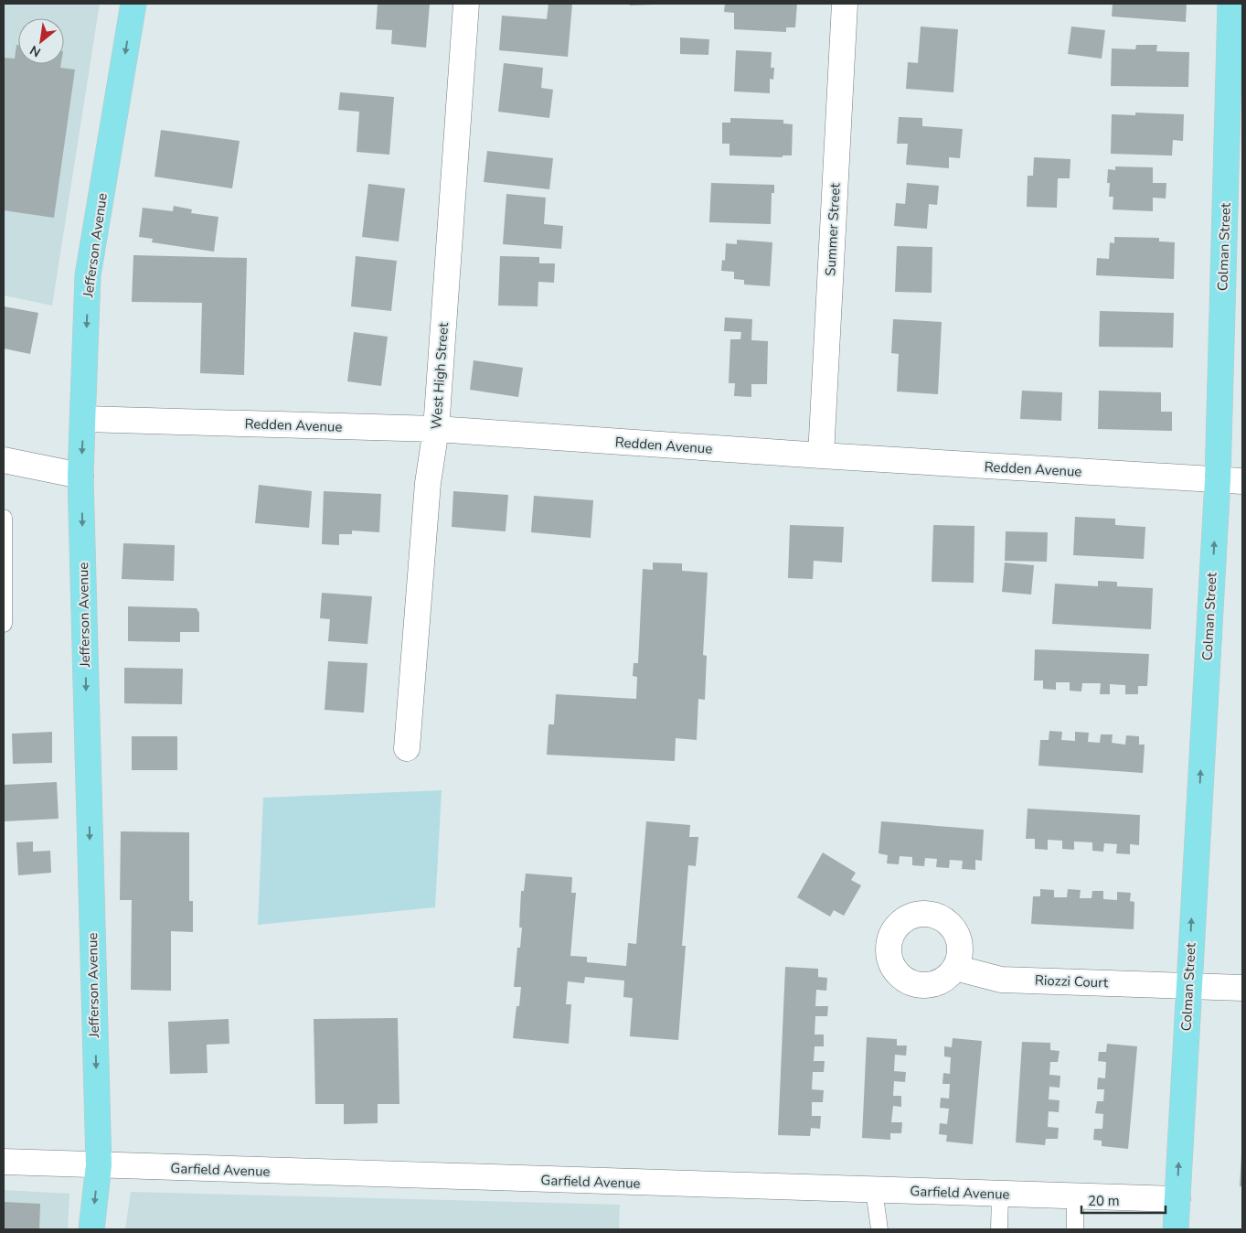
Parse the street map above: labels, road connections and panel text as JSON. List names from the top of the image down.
{
  "streets": {
    "main road": ["Jefferson Avenue", "Colman Street"],
    "street": [
      "Summer Street",
      "West High Street",
      "Redden Avenue",
      "Riozzi Court",
      "Garfield Avenue"
    ]
  },
  "crossings": [
    ["Summer Street", "Redden Avenue"],
    ["Jefferson Avenue", "Redden Avenue"],
    ["Jefferson Avenue", "Garfield Avenue"],
    ["Colman Street", "Redden Avenue"],
    ["Colman Street", "Riozzi Court"],
    ["Colman Street", "Garfield Avenue"],
    ["West High Street", "Redden Avenue"]
  ],
  "one_way": ["Jefferson Avenue", "Colman Street"],
  "scale_bar": "20 m",
  "north": "bottom left"
}
